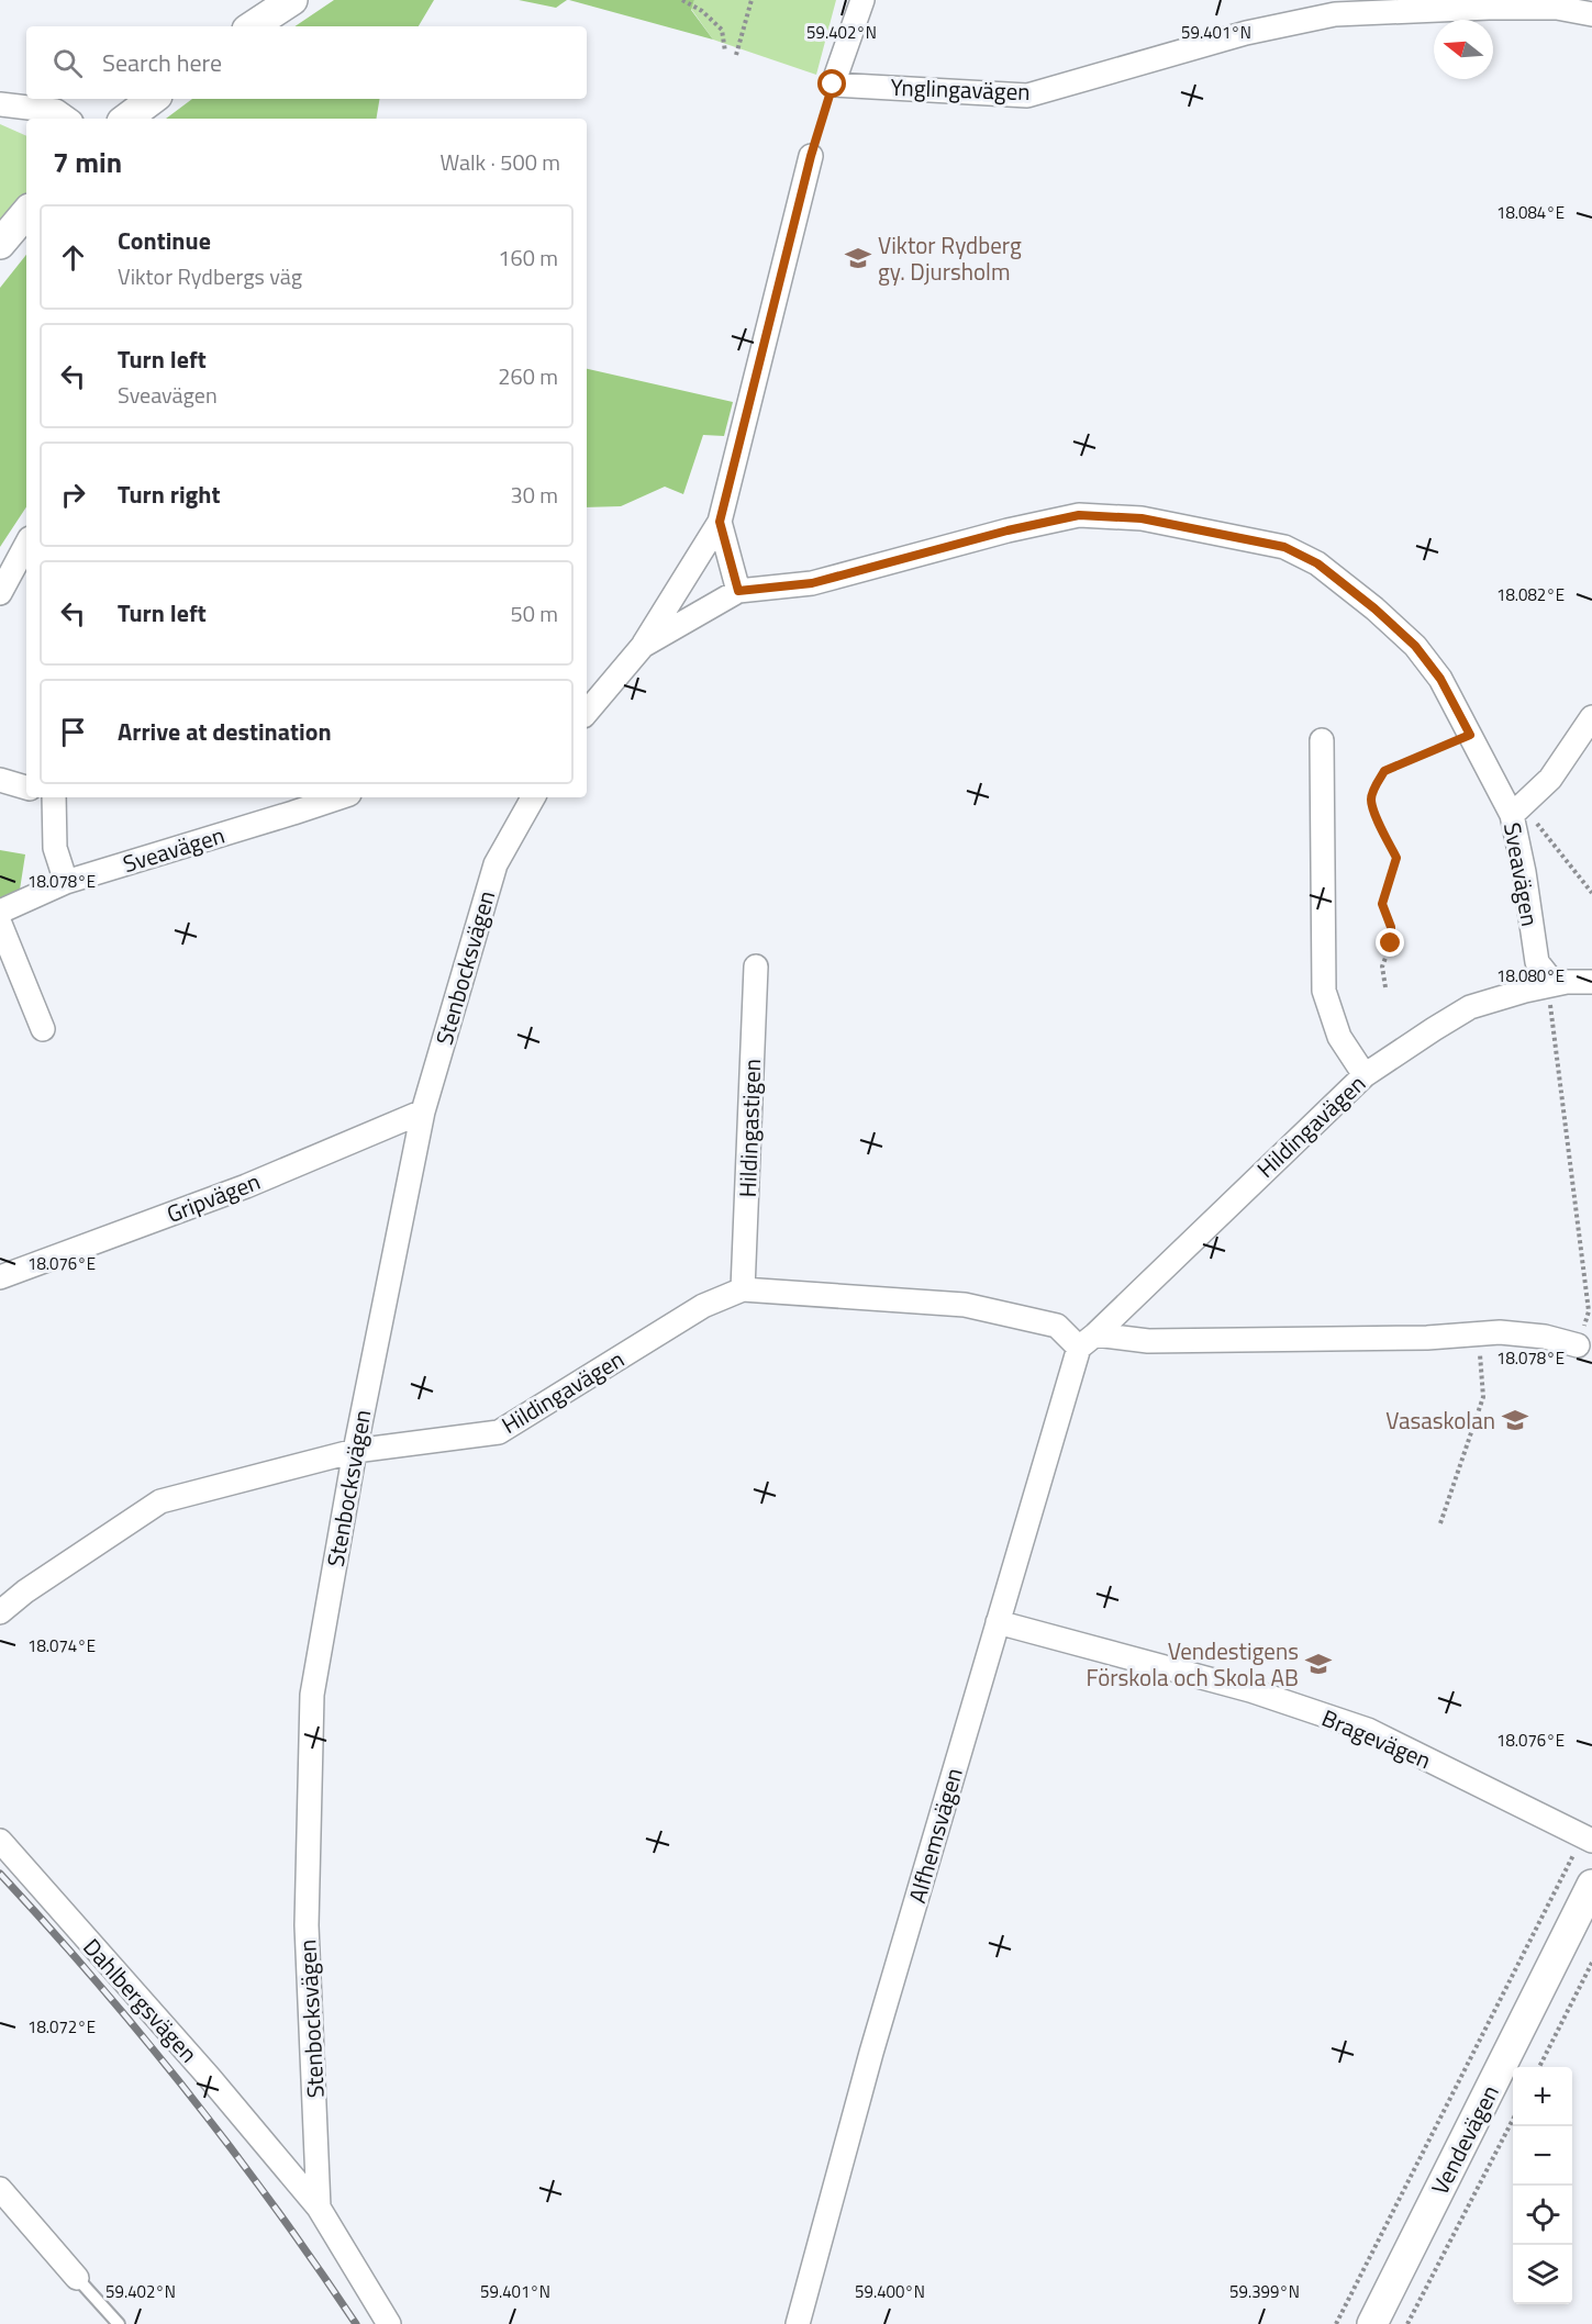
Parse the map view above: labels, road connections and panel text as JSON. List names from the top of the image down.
{
  "streets": {
    "street": [
      "Ynglingavägen",
      "Sveavägen",
      "Stenbocksvägen",
      "Hildingavägen",
      "Hildingastigen",
      "Gripvägen",
      "Bragevägen",
      "Alfhemsvägen",
      "Dahlbergsvägen",
      "Vendevägen"
    ]
  },
  "crossings": [
    ["Sveavägen", "Hildingavägen"],
    ["Stenbocksvägen", "Hildingavägen"],
    ["Stenbocksvägen", "Gripvägen"],
    ["Stenbocksvägen", "Dahlbergsvägen"],
    ["Hildingavägen", "Hildingastigen"],
    ["Hildingavägen", "Alfhemsvägen"],
    ["Bragevägen", "Alfhemsvägen"]
  ],
  "places": {
    "school or university": ["Viktor Rydberg gy. Djursholm", "Vasaskolan", "Vendestigens Förskola och Skola AB"]
  },
  "north": "left",
  "page": {
    "search": "Search here",
    "heading": ["7 min", "Walk · 500 m"],
    "list": [
      ["Continue", "Viktor Rydbergs väg", "160 m"],
      ["Turn left", "Sveavägen", "260 m"],
      ["Turn right", "30 m"],
      ["Turn left", "50 m"],
      "Arrive at destination"
    ],
    "map_buttons": ["+", "−"]
  },
  "coordinates": [
    "59.402°N",
    "59.401°N",
    "18.084°E",
    "18.082°E",
    "18.078°E",
    "18.080°E",
    "18.076°E",
    "18.074°E",
    "18.072°E",
    "59.400°N",
    "59.399°N"
  ]
}
